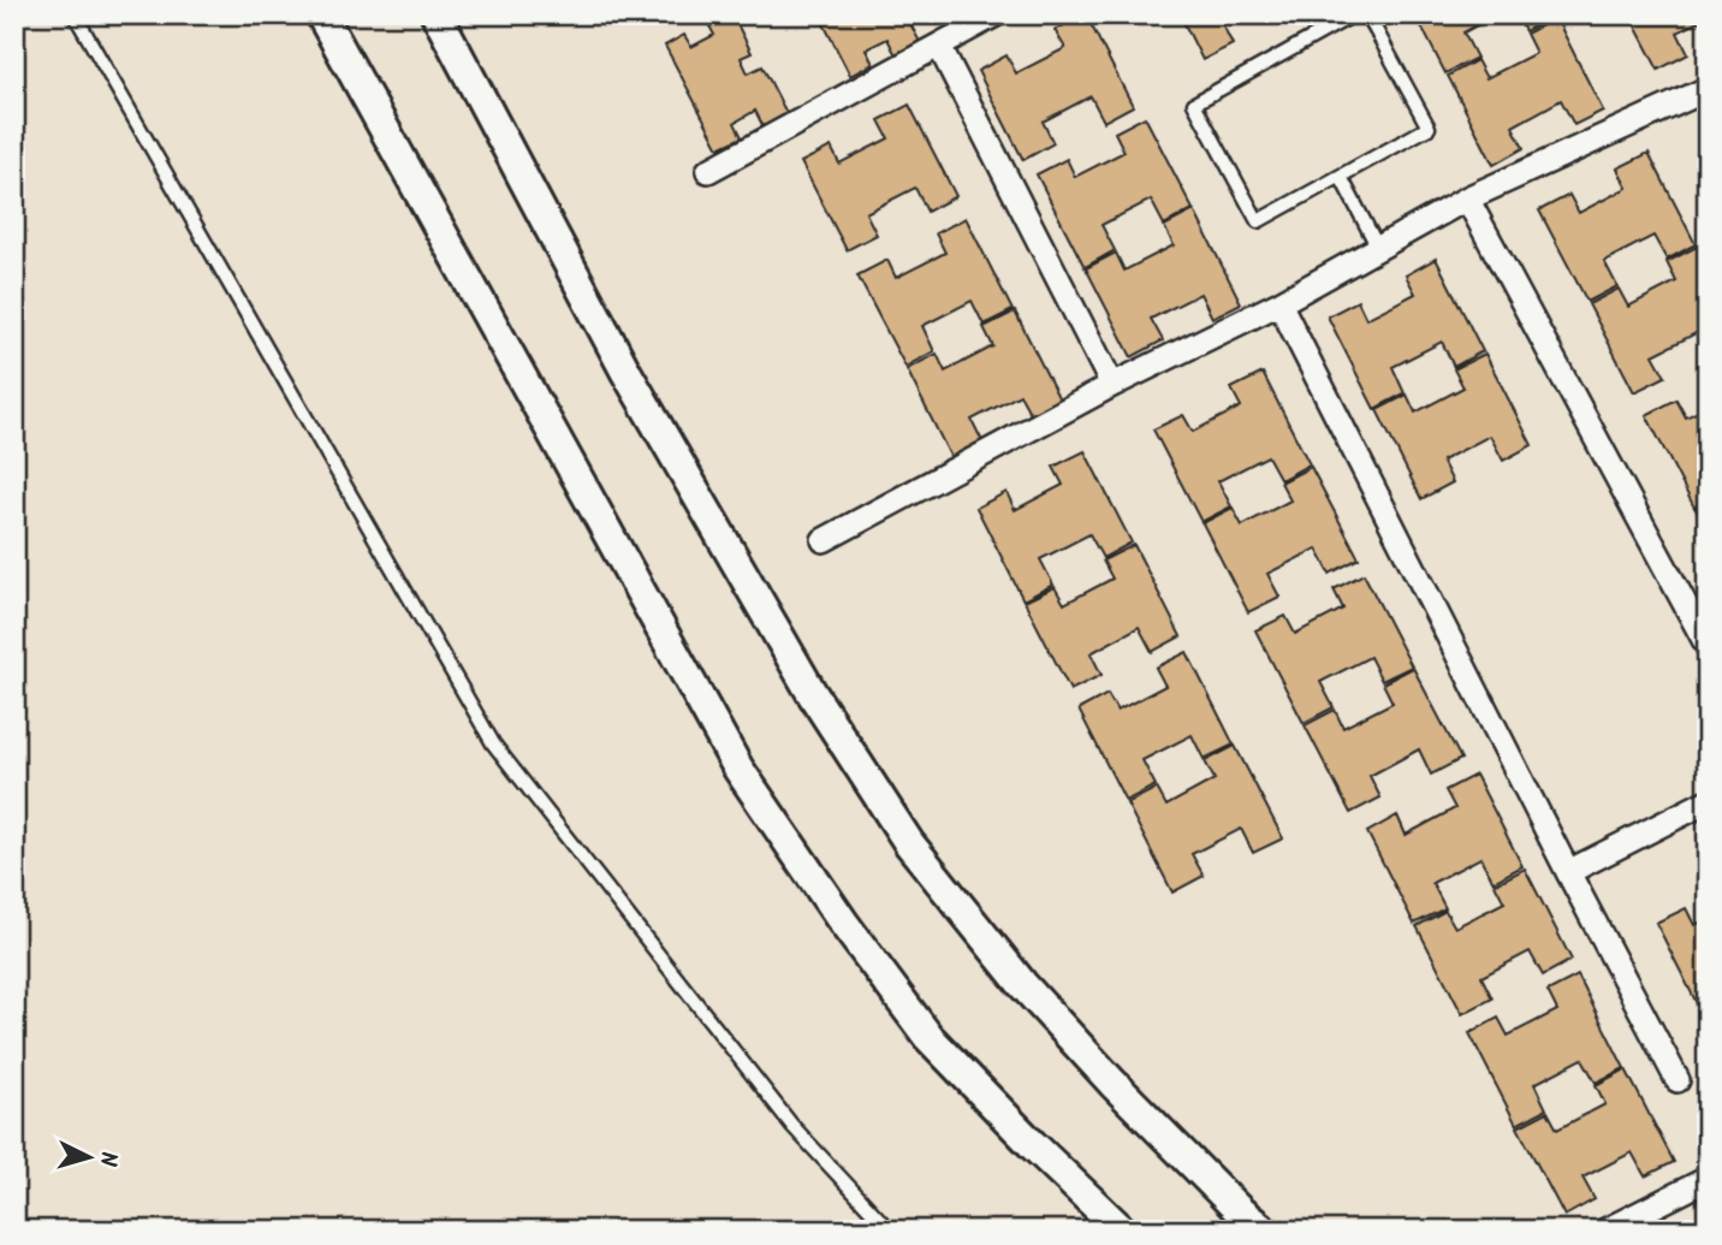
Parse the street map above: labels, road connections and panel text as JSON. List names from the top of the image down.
{
  "north": "right"
}
